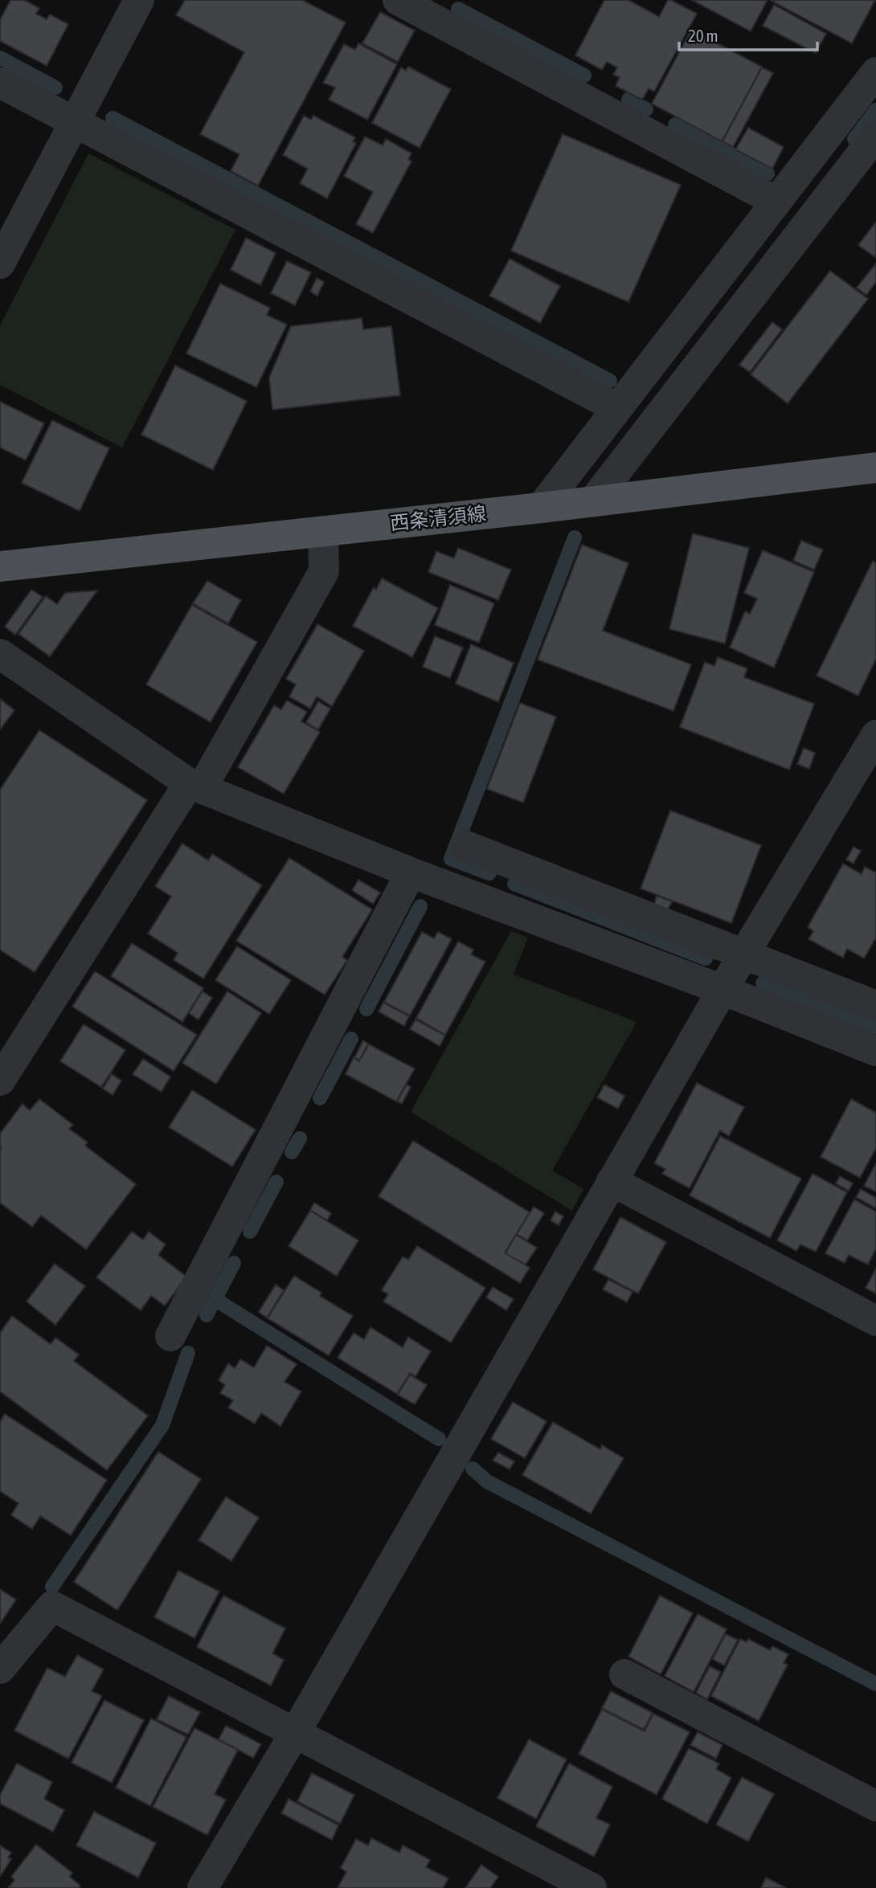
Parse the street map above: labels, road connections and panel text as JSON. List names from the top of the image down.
{
  "streets": {
    "main road": ["西条清須線"]
  },
  "scale_bar": "20 m"
}
